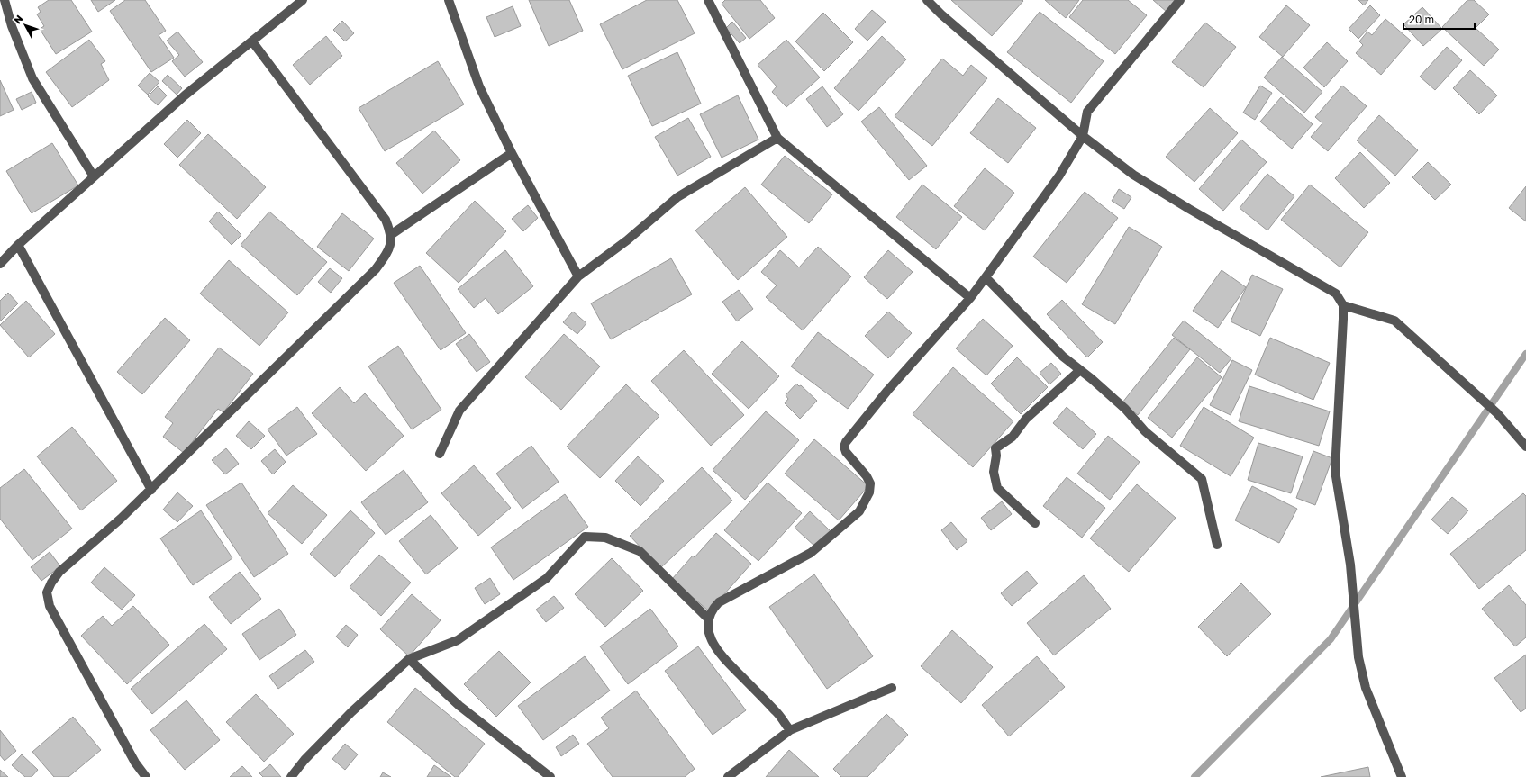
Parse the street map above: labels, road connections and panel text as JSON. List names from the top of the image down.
{
  "scale_bar": "20 m",
  "north": "top left"
}
